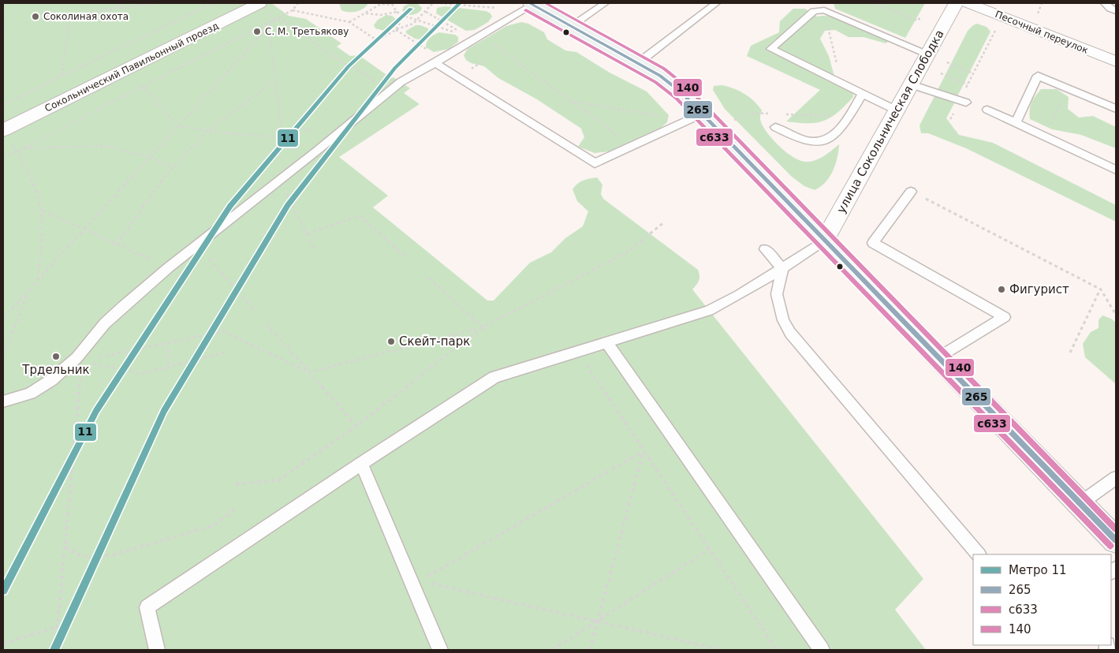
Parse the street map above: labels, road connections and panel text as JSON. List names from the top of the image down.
{
  "streets": {
    "street": ["Песочный переулок", "Сокольнический Павильонный проезд", "улица Сокольническая Слободка"]
  },
  "places": [
    "Соколиная охота",
    "С. М. Третьякову",
    "Фигурист",
    "Скейт-парк",
    "Трдельник"
  ],
  "lines": [
    "metro line 11",
    "transit line 265",
    "transit line 140",
    "transit line с633"
  ],
  "legend": [
    "Метро 11",
    "265",
    "с633",
    "140"
  ]
}
